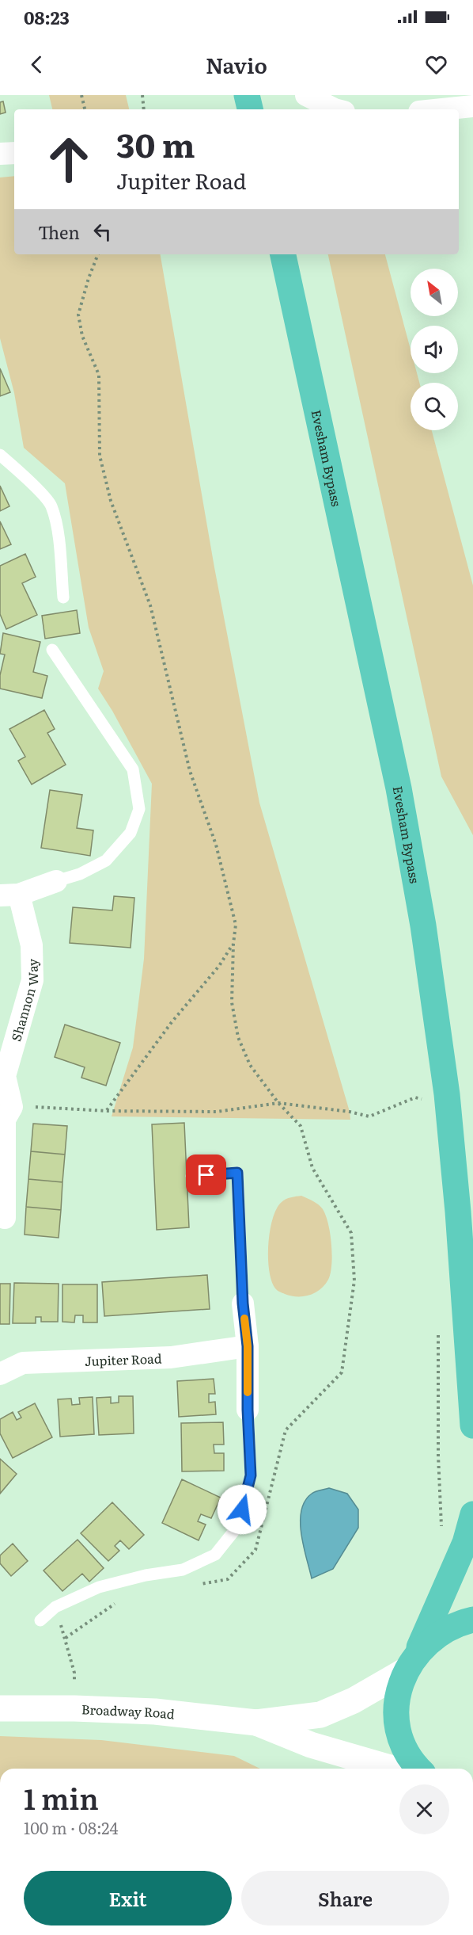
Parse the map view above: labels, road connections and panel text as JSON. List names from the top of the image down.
{
  "streets": {
    "highway": ["Evesham Bypass"],
    "street": ["Shannon Way", "Jupiter Road", "Broadway Road"]
  },
  "north": "top left",
  "page": {
    "status": "08:23",
    "header": "Navio",
    "turn": ["30 m", "Jupiter Road"],
    "then": "Then",
    "heading": ["1 min", "100 m · 08:24"],
    "buttons": ["Exit", "Share"]
  }
}
